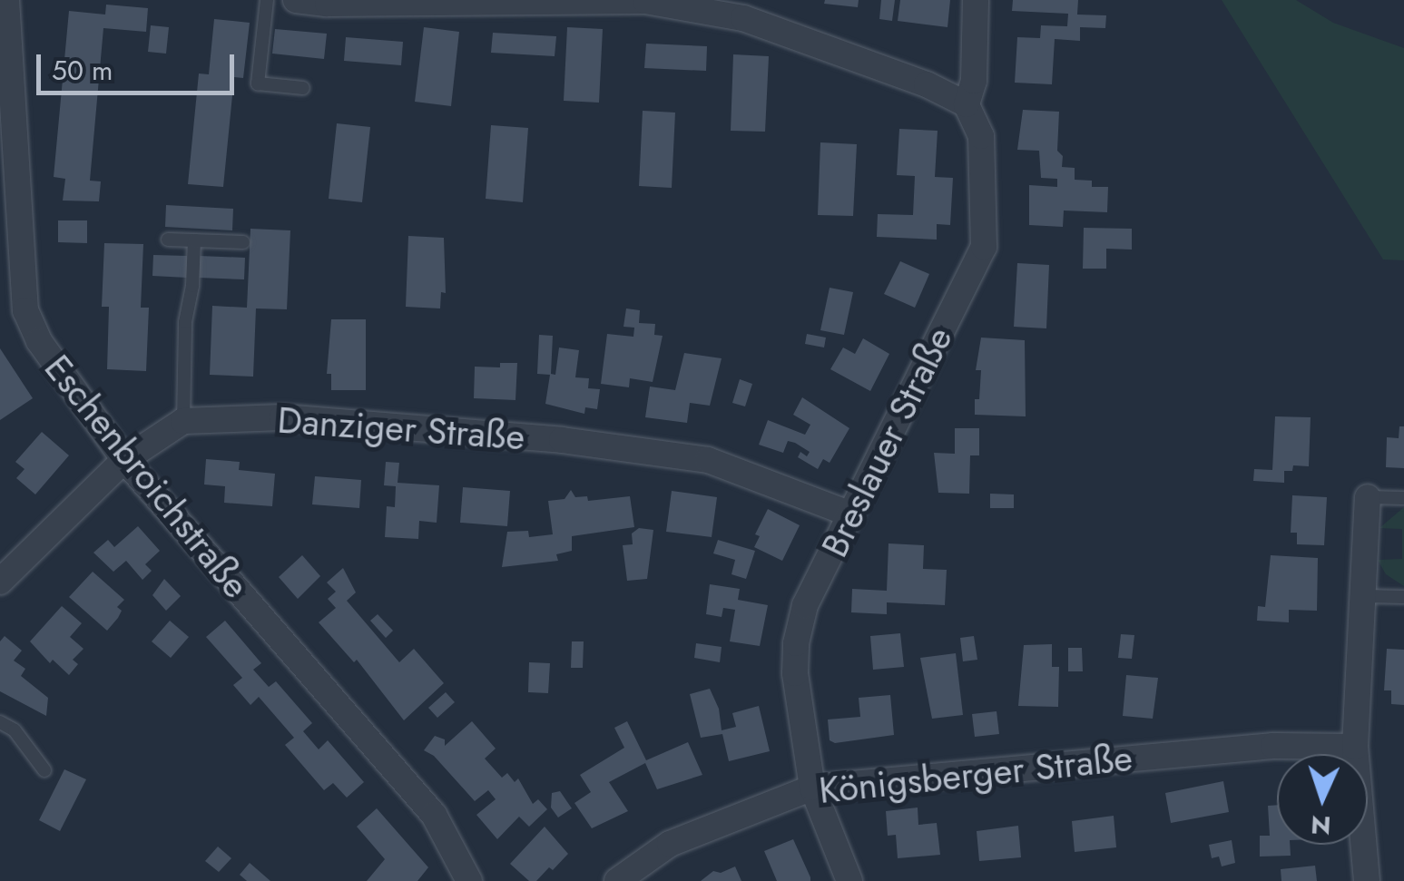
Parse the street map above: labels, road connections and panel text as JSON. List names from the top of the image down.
{
  "streets": {
    "street": [
      "Danziger Straße",
      "Breslauer Straße",
      "Eschenbroichstraße",
      "Königsberger Straße"
    ]
  },
  "crossings": [
    ["Danziger Straße", "Breslauer Straße"],
    ["Breslauer Straße", "Königsberger Straße"]
  ],
  "scale_bar": "50 m",
  "north": "bottom"
}
